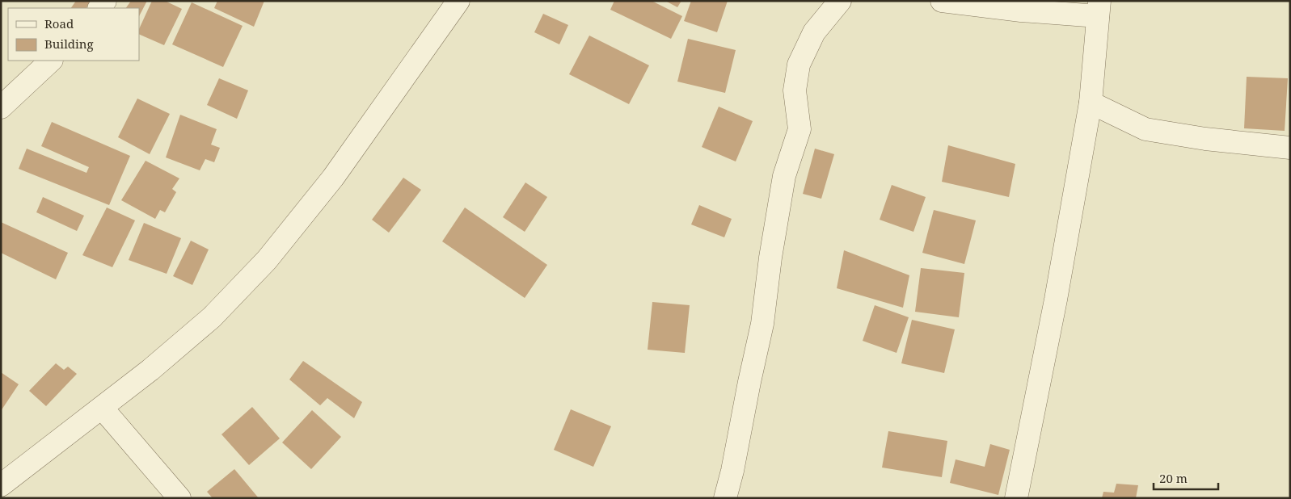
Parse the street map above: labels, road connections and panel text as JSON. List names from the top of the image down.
{
  "legend": ["Road", "Building"],
  "scale_bar": "20 m"
}
